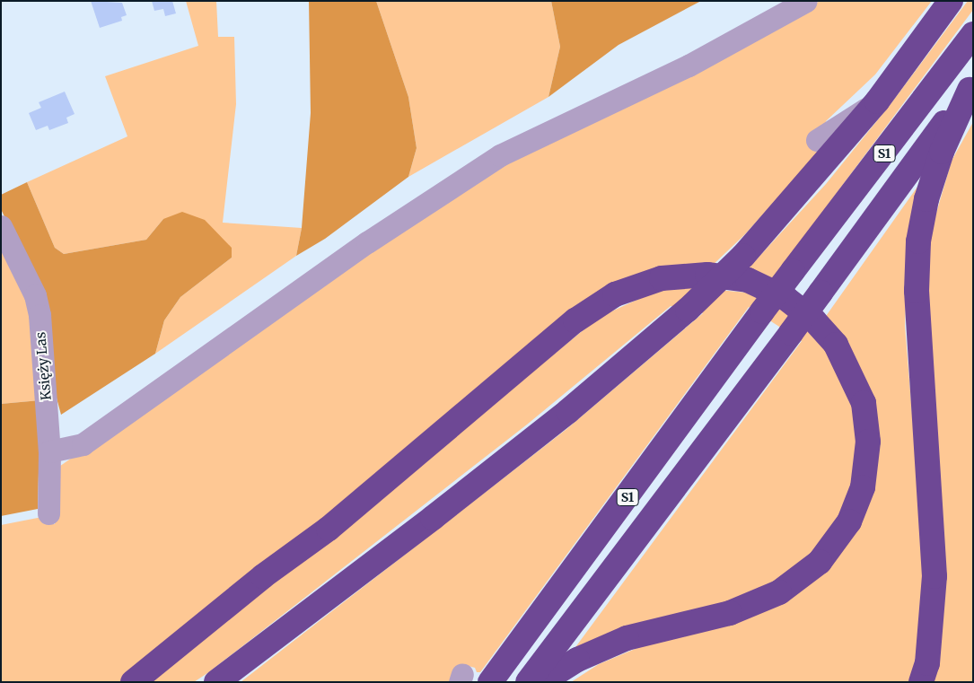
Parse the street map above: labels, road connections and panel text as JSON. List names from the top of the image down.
{
  "streets": {
    "highway": ["S1"],
    "street": ["Księży Las"]
  }
}
